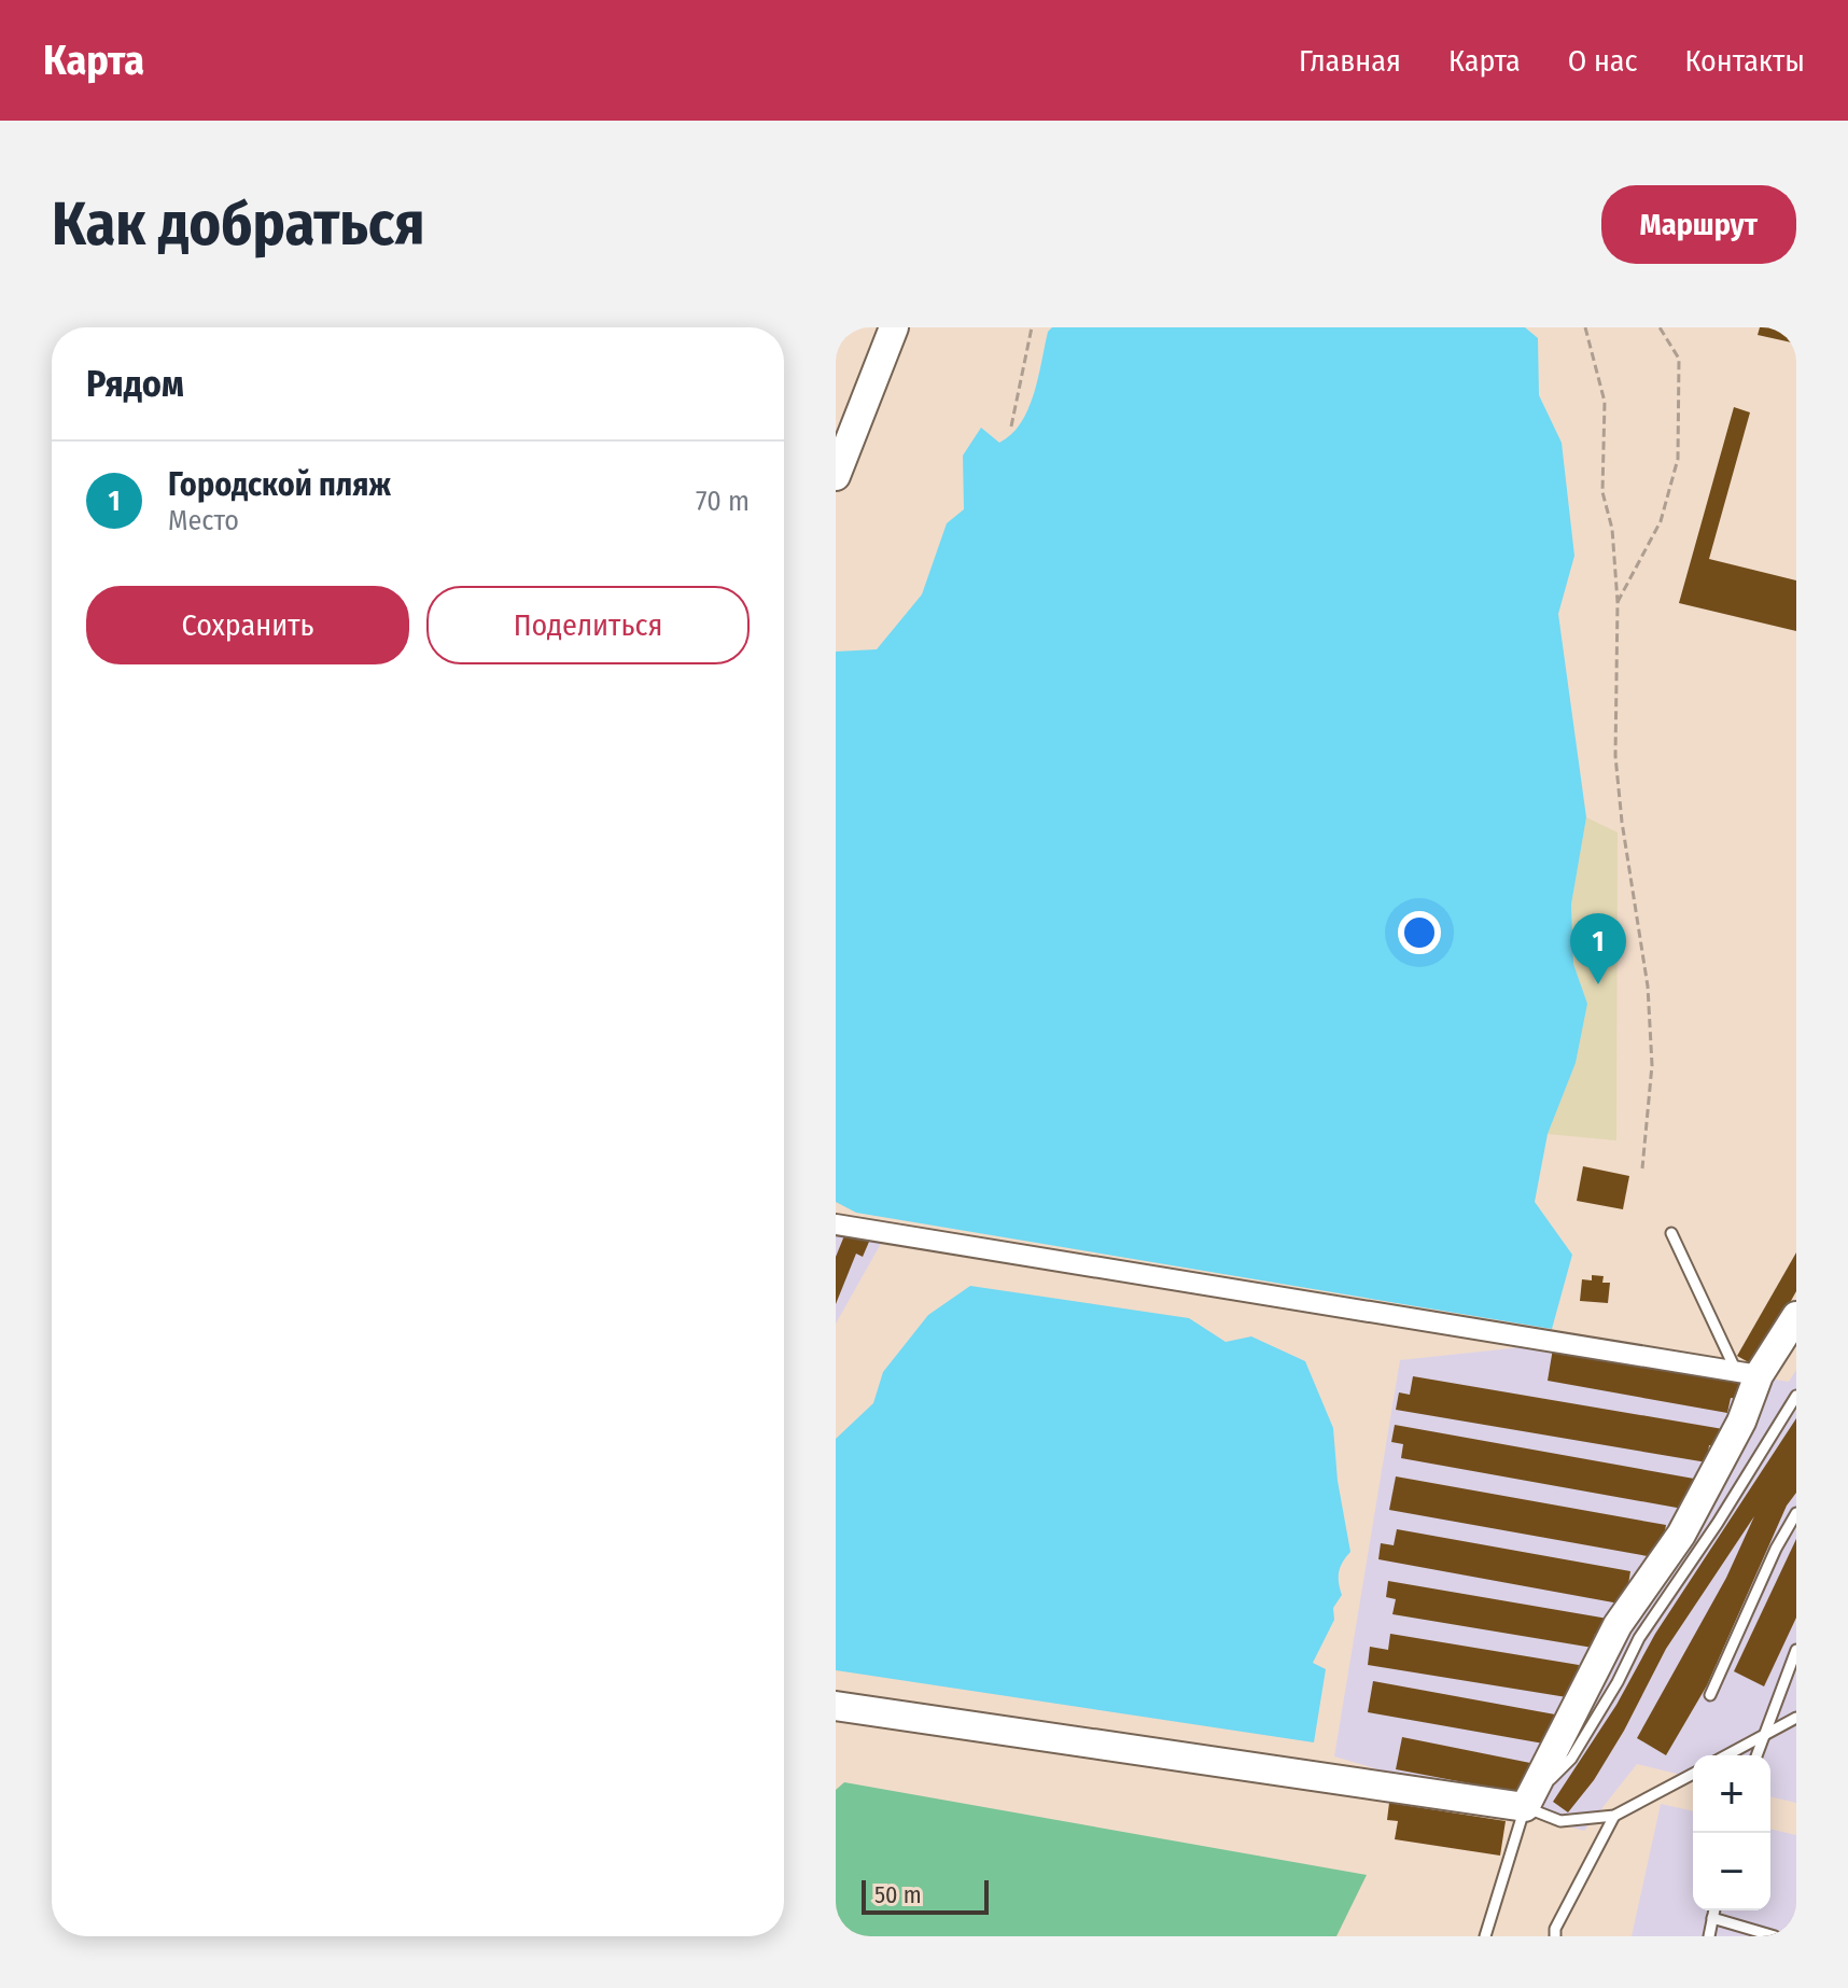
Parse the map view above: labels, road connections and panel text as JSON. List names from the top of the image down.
{
  "scale_bar": "50 m",
  "page": {
    "header": "Карта",
    "nav": [
      "Главная",
      "Карта",
      "О нас",
      "Контакты"
    ],
    "buttons": [
      "Маршрут",
      ["Сохранить", "Поделиться"]
    ],
    "title": "Как добраться",
    "heading": "Рядом",
    "list": [
      {
        "mark": "1",
        "name": "Городской пляж",
        "note": "Место",
        "value": "70 m"
      }
    ],
    "pins": "1",
    "map_buttons": ["+", "−"],
    "scale": "50 m"
  }
}
